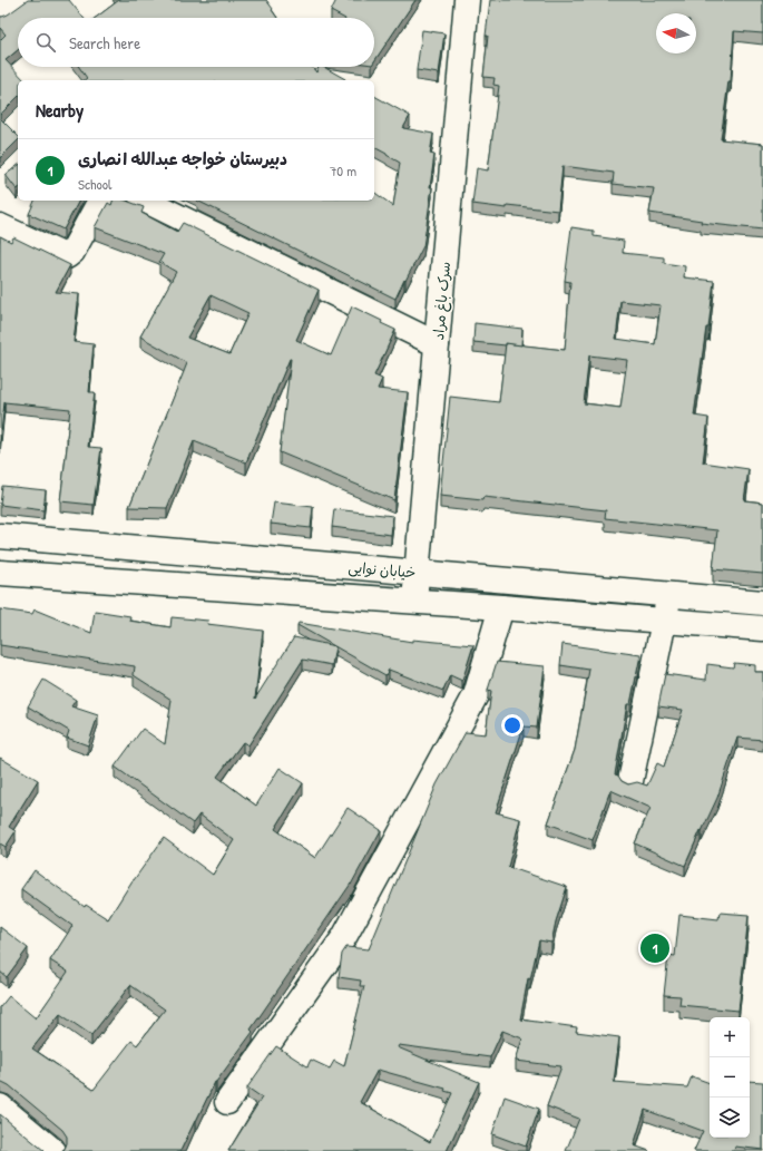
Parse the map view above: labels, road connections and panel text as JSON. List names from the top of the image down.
{
  "streets": {
    "street": ["سرک باغ مراد", "خیابان نوایی"]
  },
  "crossings": [
    ["سرک باغ مراد", "خیابان نوایی"]
  ],
  "north": "left",
  "page": {
    "search": "Search here",
    "heading": "Nearby",
    "list": [
      {
        "mark": "1",
        "name": "دبیرستان خواجه عبدالله انصاری",
        "note": "School",
        "value": "70 m"
      }
    ],
    "pins": "1",
    "map_buttons": ["+", "−"]
  }
}
